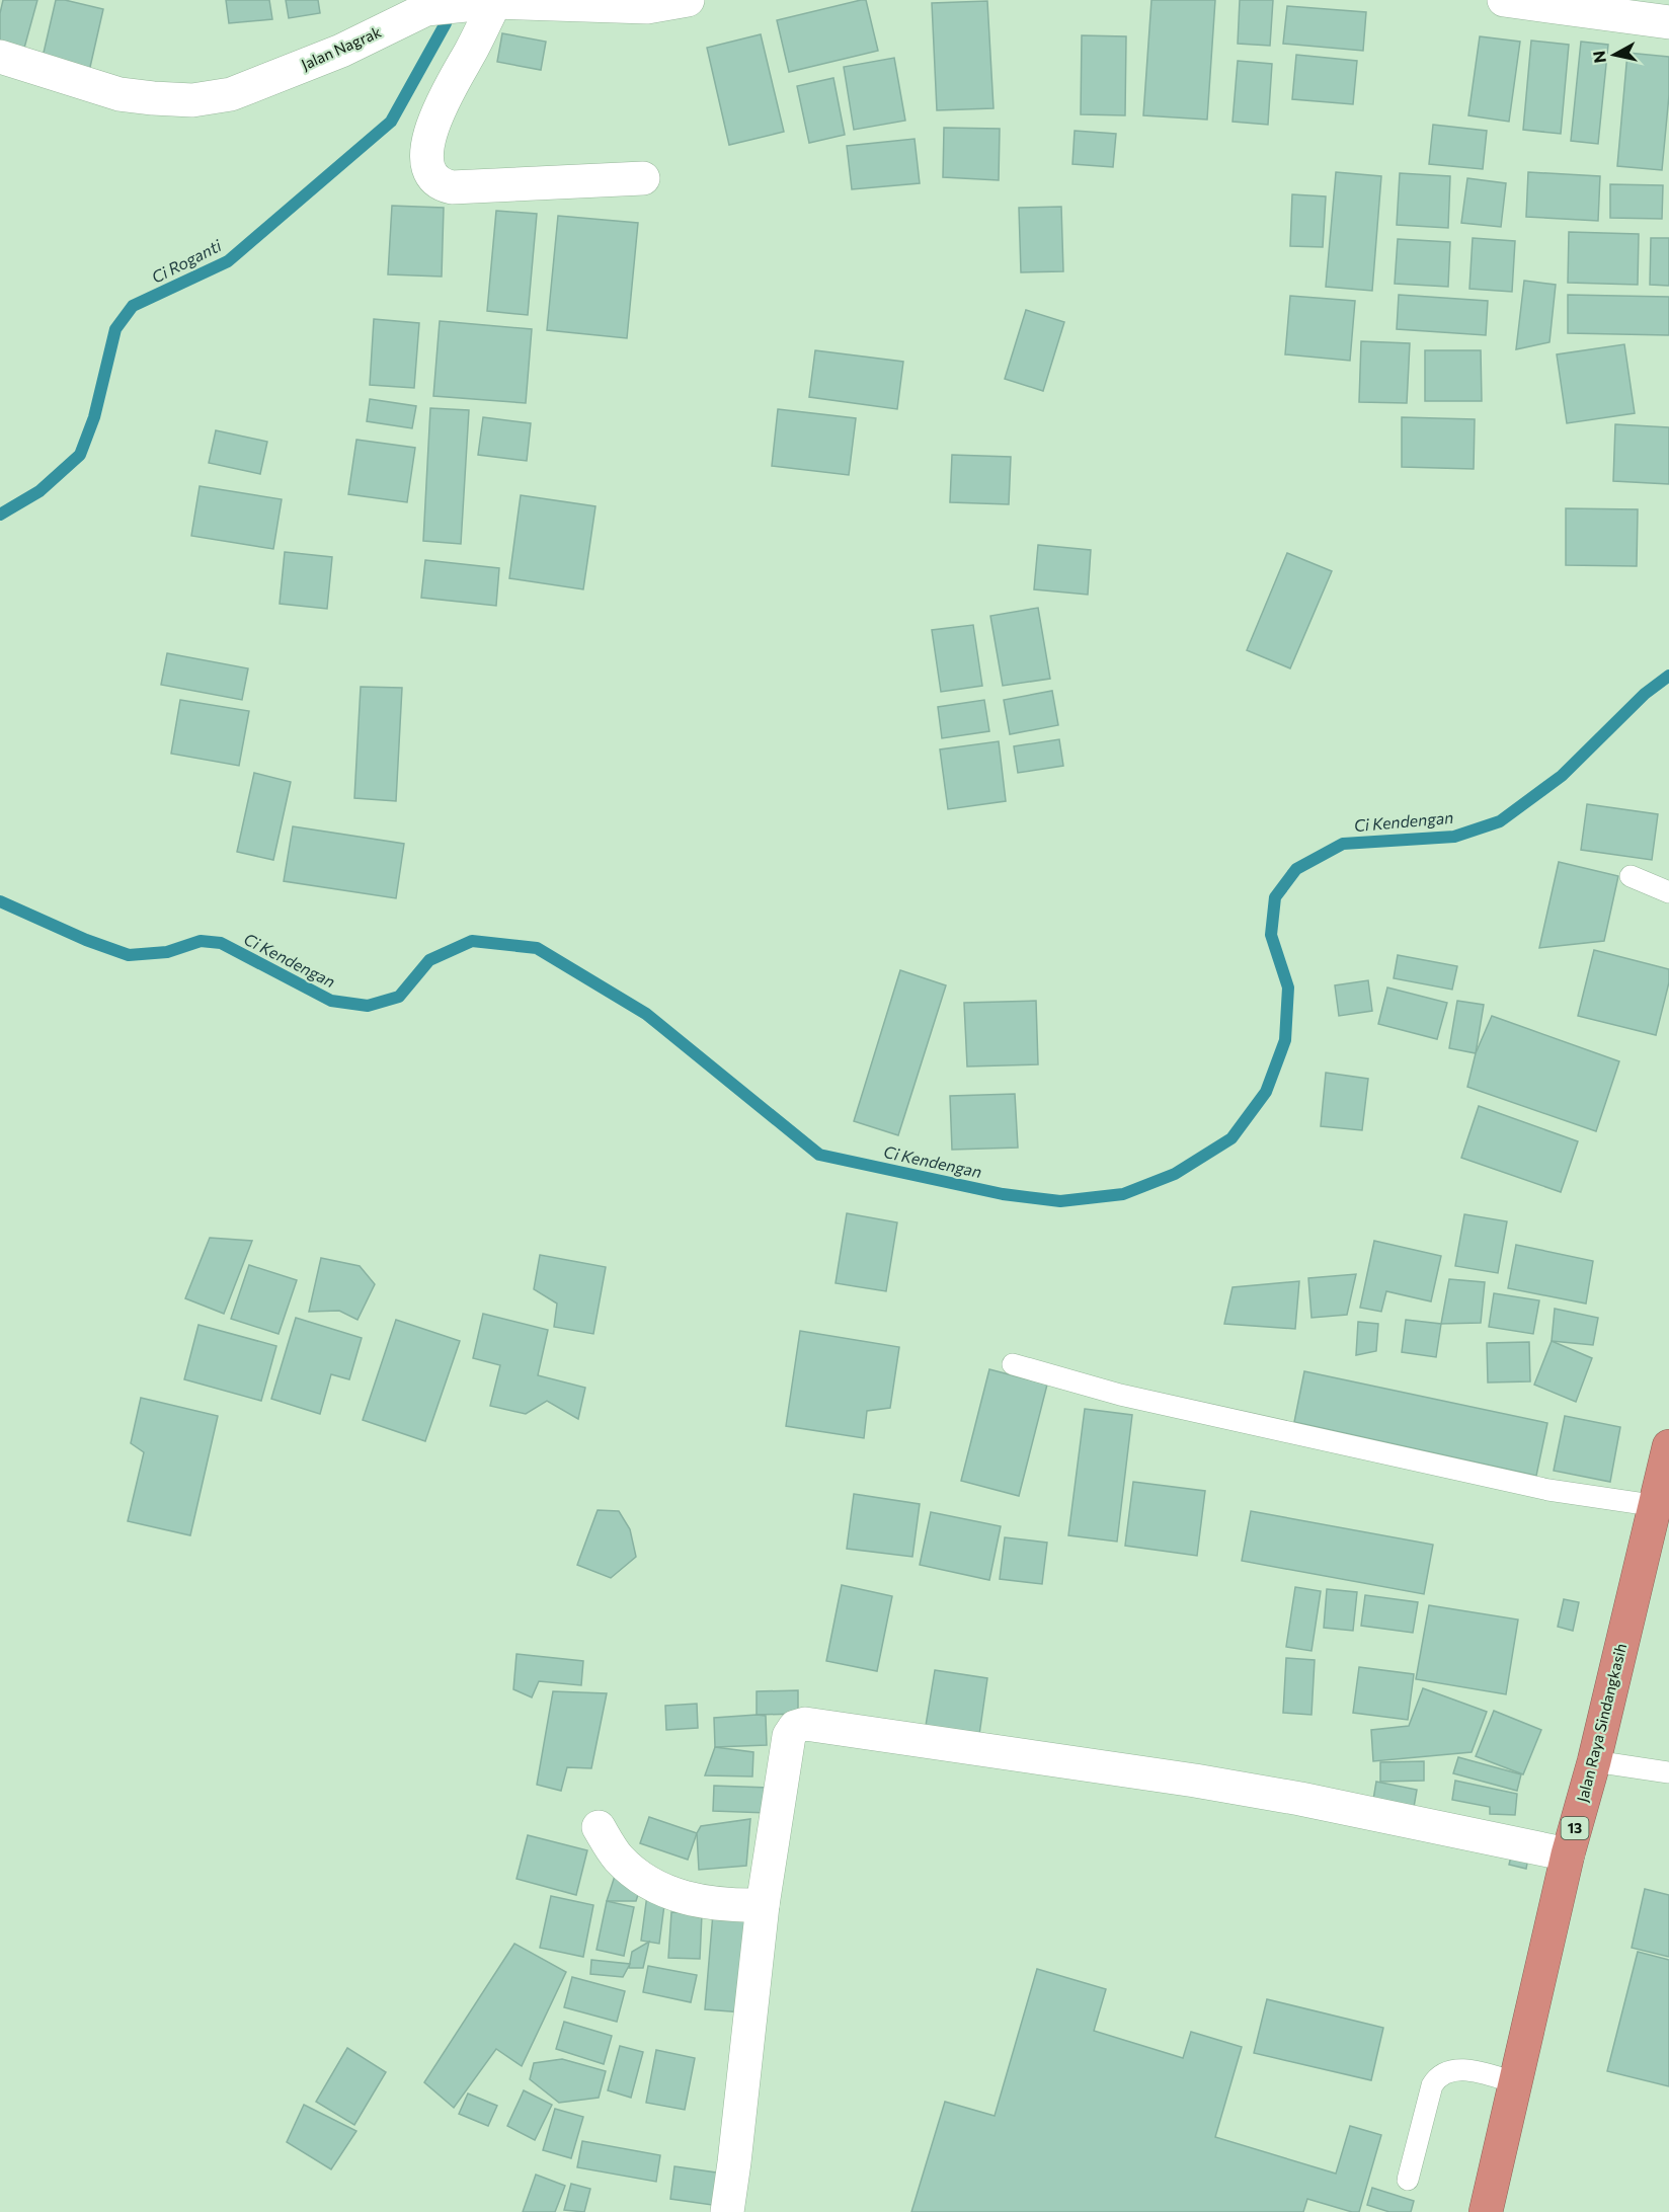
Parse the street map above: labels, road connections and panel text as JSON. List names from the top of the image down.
{
  "streets": {
    "highway": ["Jalan Raya Sindangkasih", "13"],
    "street": ["Jalan Nagrak"]
  },
  "water": ["Ci Roganti", "Ci Kendengan"],
  "north": "left"
}
